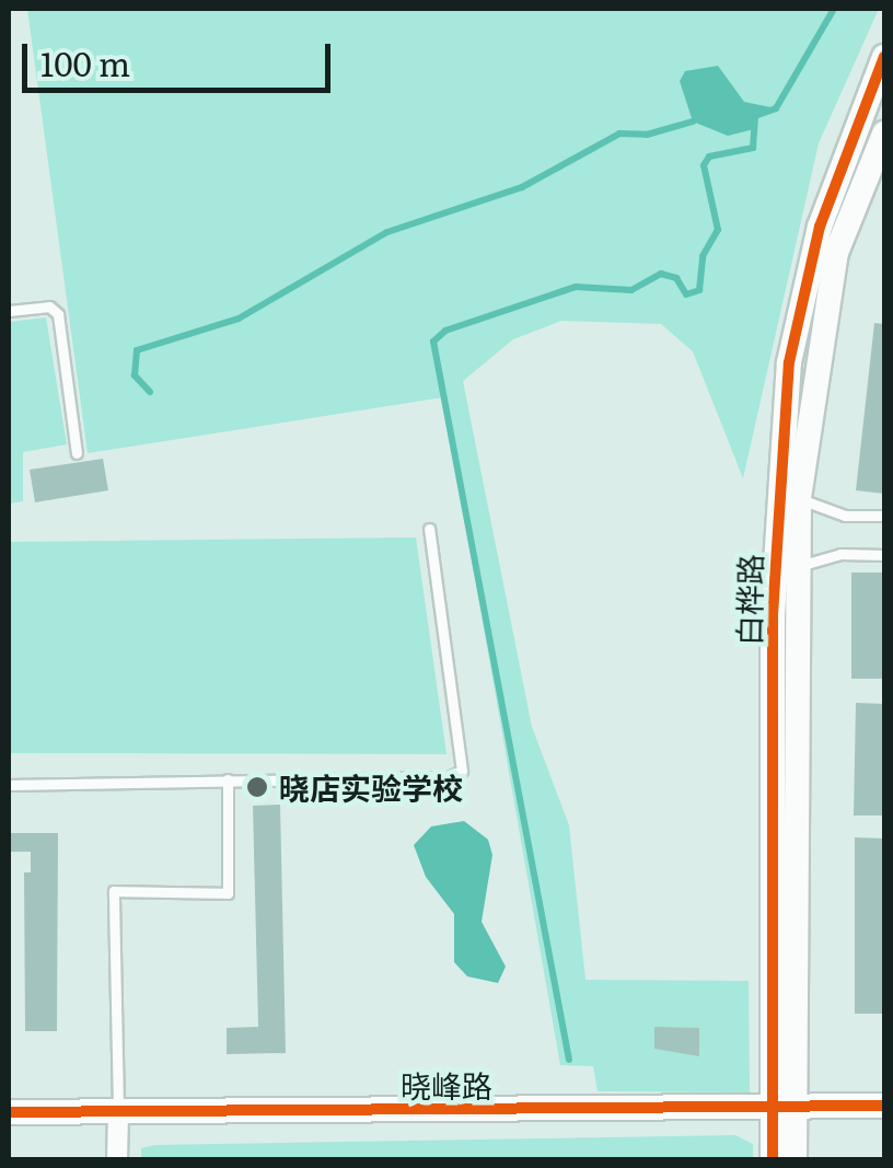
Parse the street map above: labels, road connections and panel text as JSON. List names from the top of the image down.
{
  "streets": {
    "street": ["白桦路", "晓峰路"]
  },
  "crossings": [
    ["白桦路", "晓峰路"]
  ],
  "places": ["晓店实验学校"],
  "scale_bar": "100 m"
}
